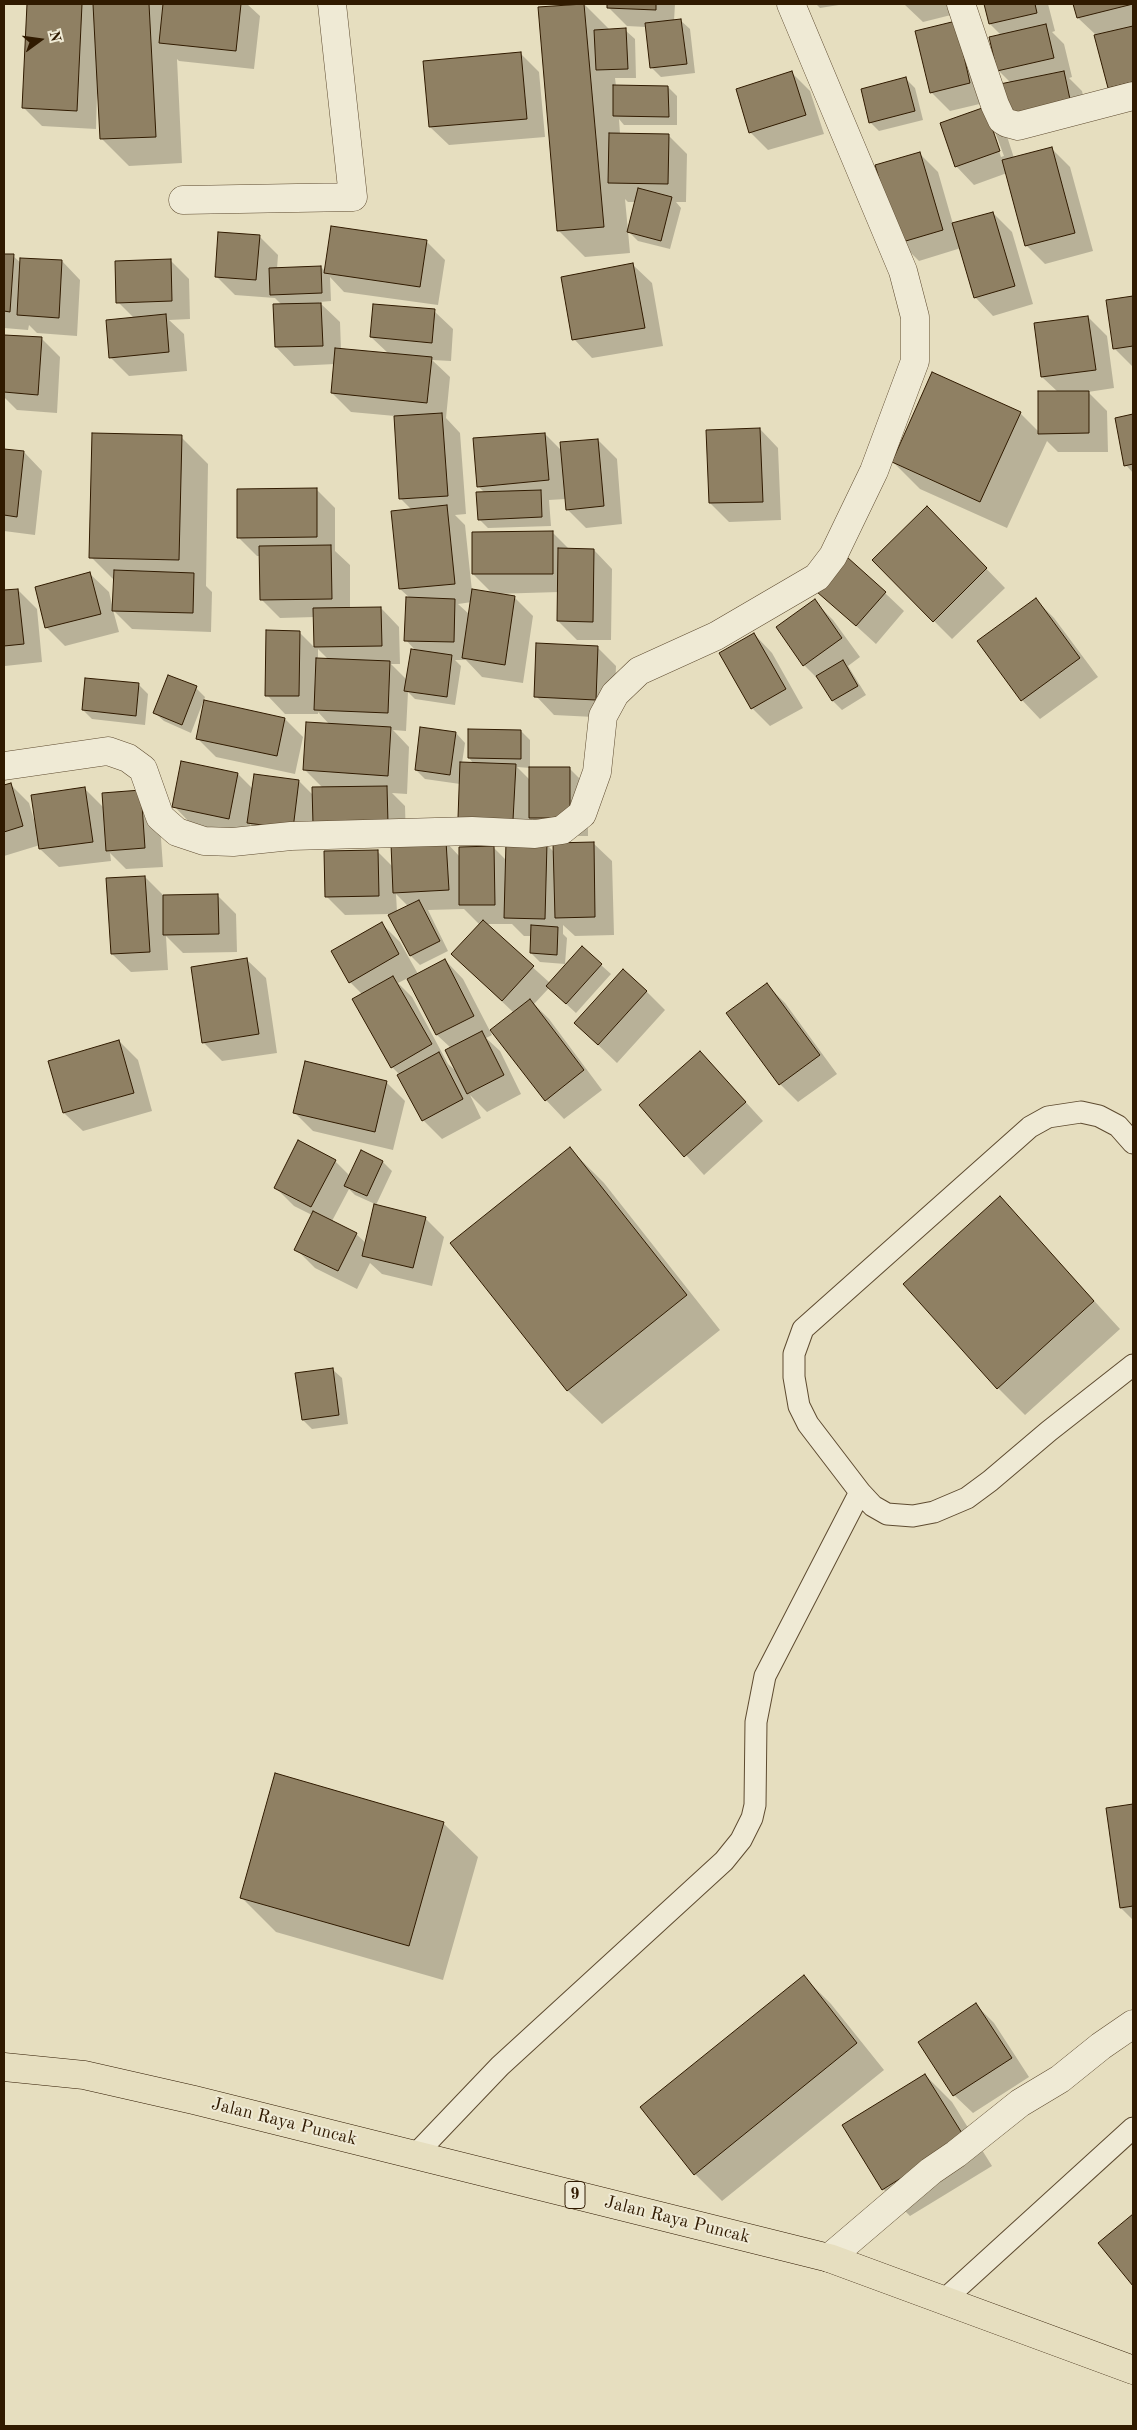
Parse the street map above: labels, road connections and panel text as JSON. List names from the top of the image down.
{
  "streets": {
    "highway": ["Jalan Raya Puncak", "9"]
  },
  "north": "right"
}
